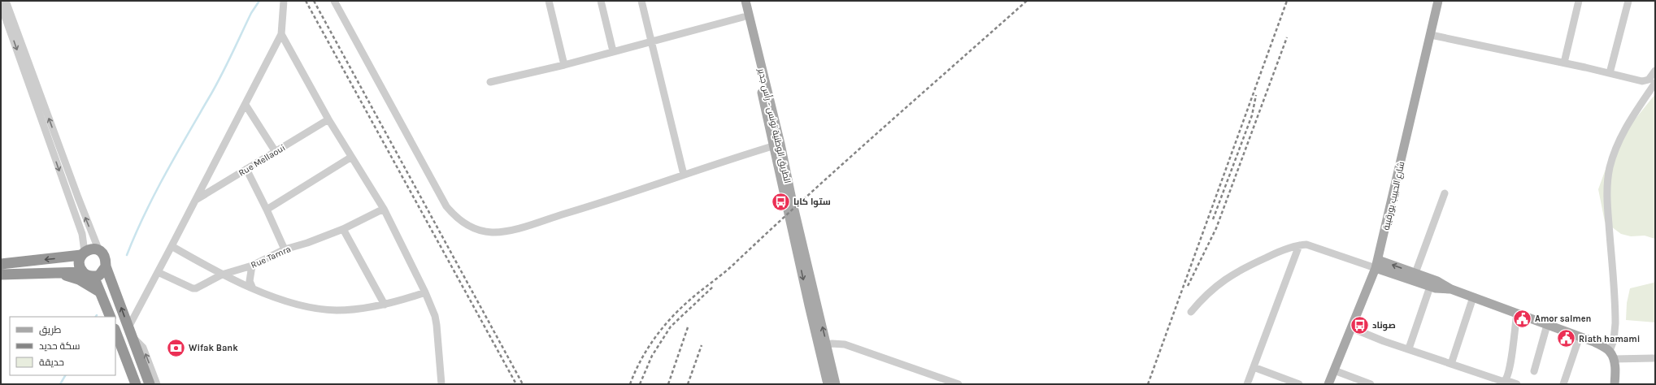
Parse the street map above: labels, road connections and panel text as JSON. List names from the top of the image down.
{
  "streets": {
    "main road": ["الطريق الوطنية تونس - رأس جدير", "شارع الحبيب بورقيبة"],
    "street": ["Rue Mellaoui", "Rue Tamra"]
  },
  "places": {
    "bus stop": ["ستوا كابا", "صوناد"],
    "public building": ["Amor salmen", "Riath hamami"],
    "bank": ["Wifak Bank"]
  },
  "legend": ["طريق", "سكة حديد", "حديقة"]
}
